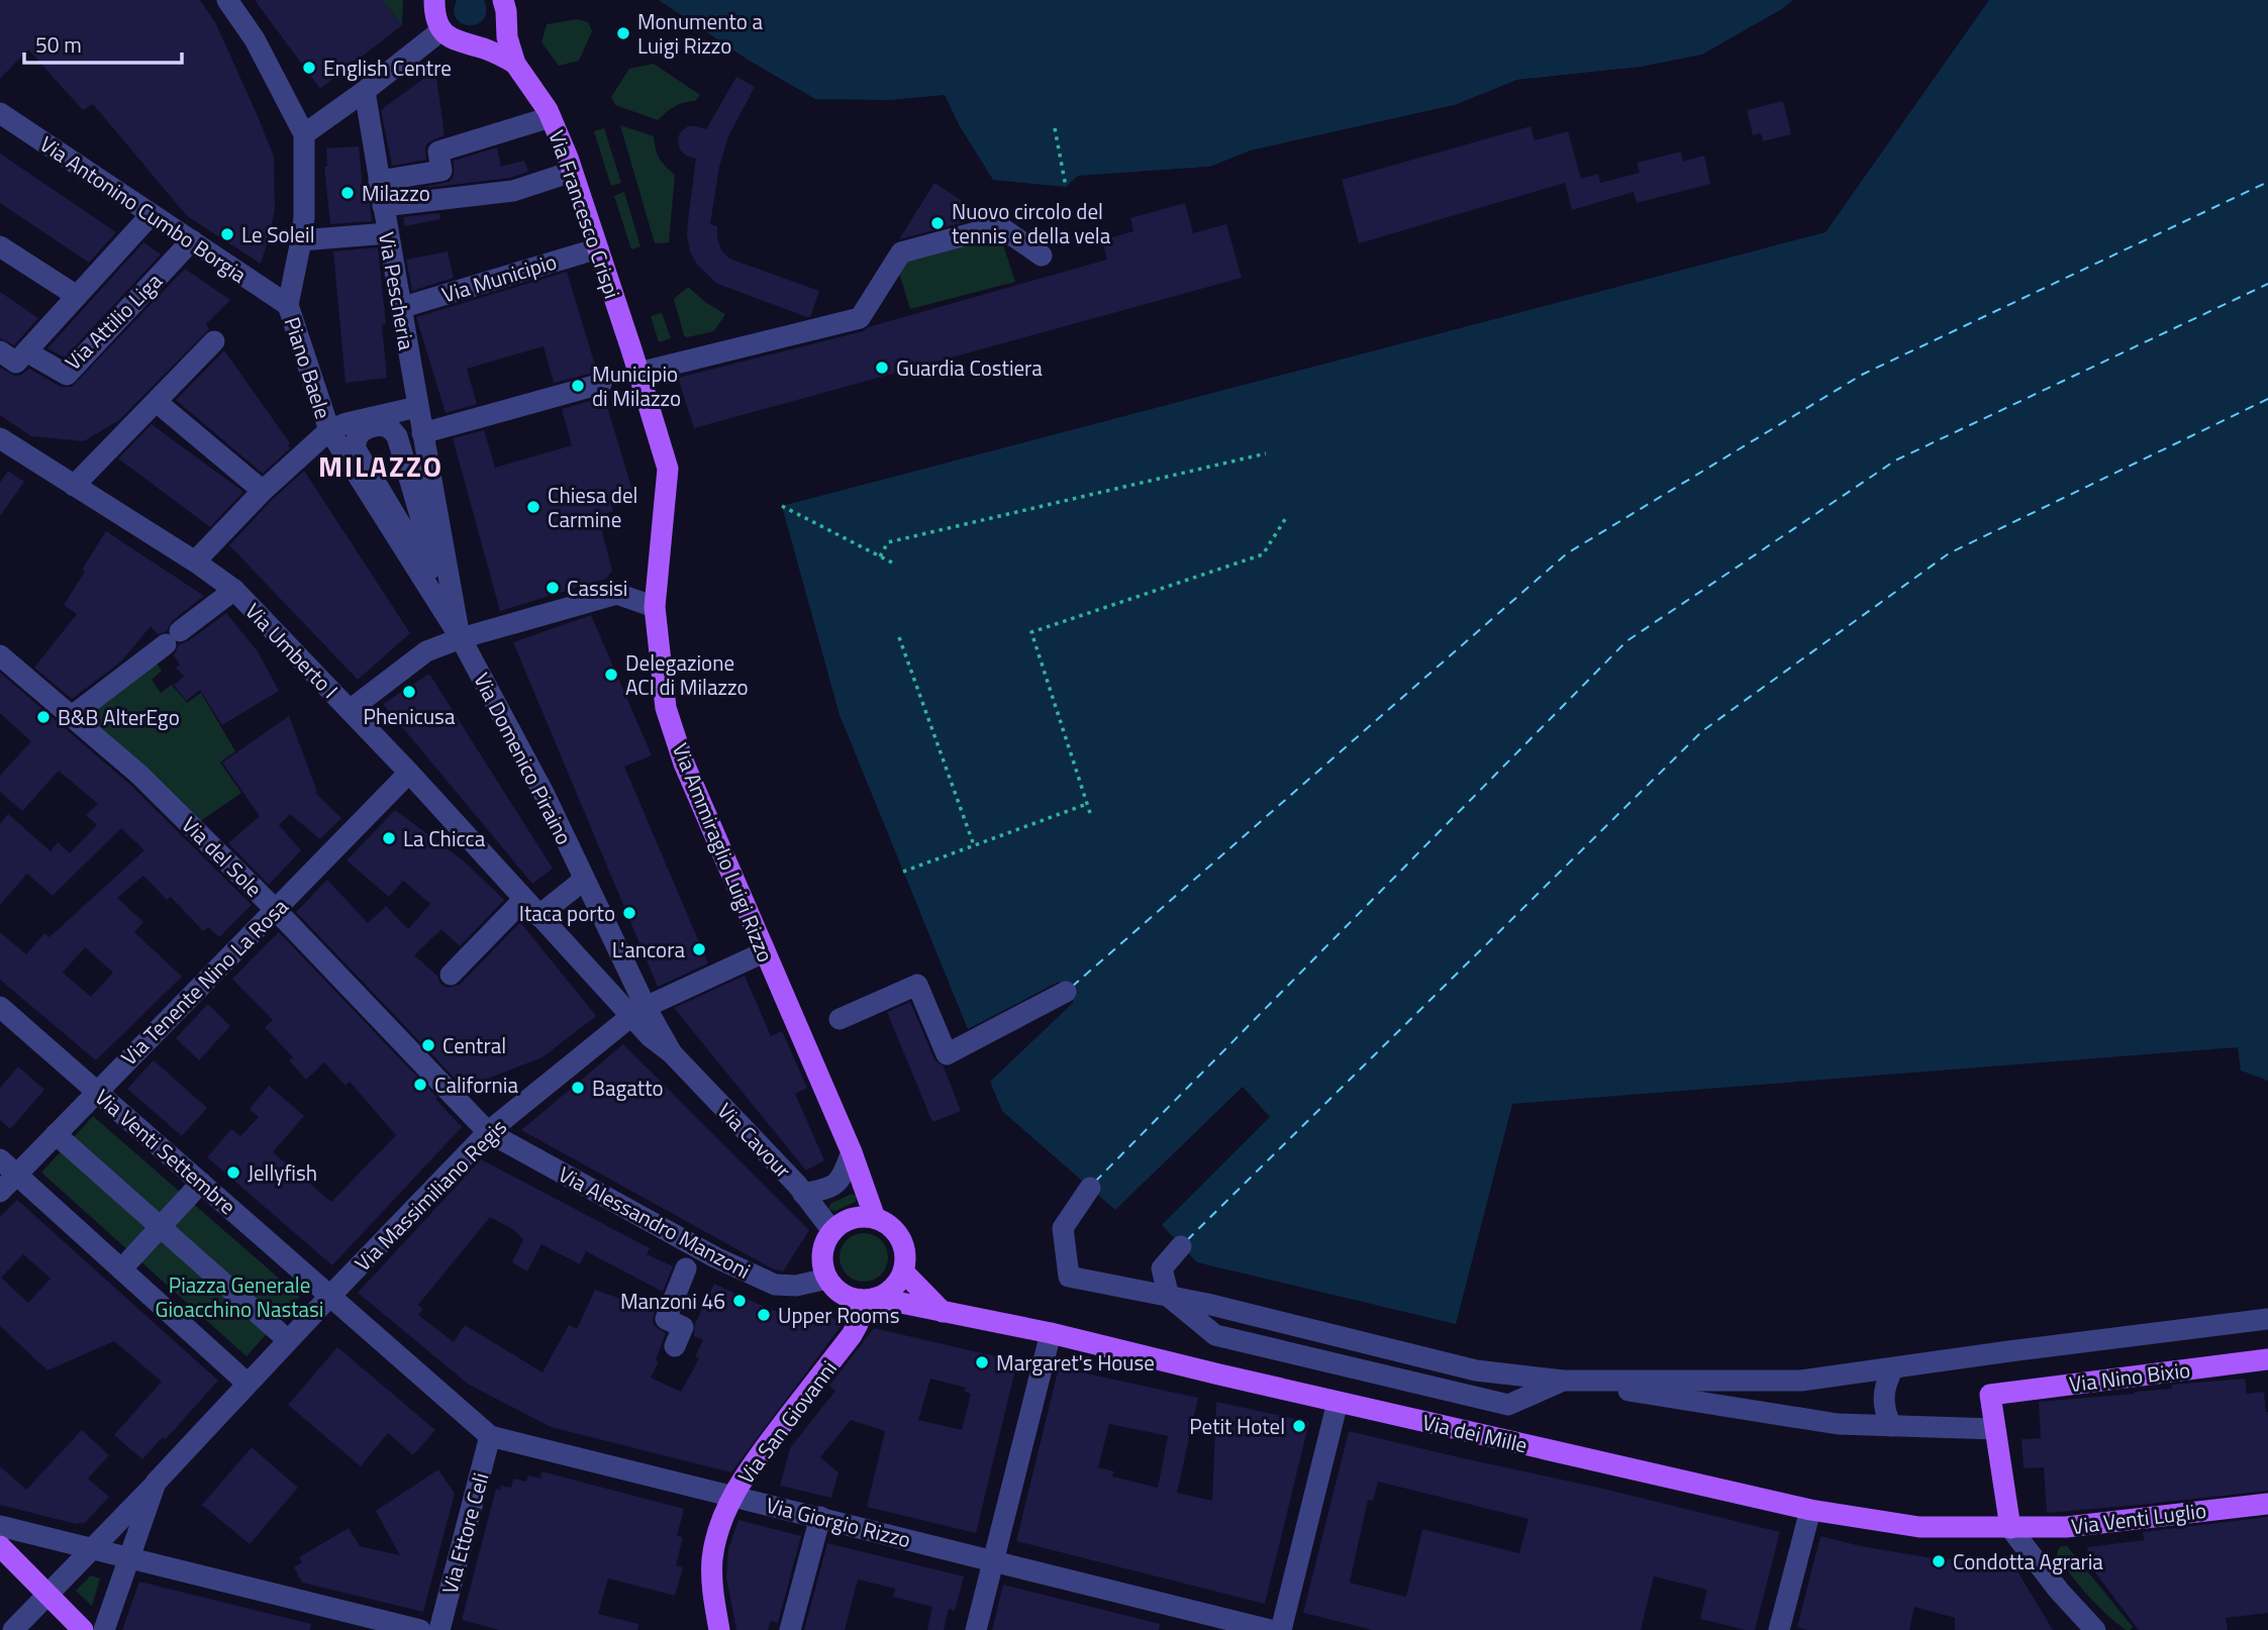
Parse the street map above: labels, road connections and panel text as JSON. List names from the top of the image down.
{
  "streets": {
    "main road": [
      "Via Francesco Crispi",
      "Via Ammiraglio Luigi Rizzo",
      "Via Nino Bixio",
      "Via San Giovanni",
      "Via dei Mille",
      "Via Venti Luglio"
    ],
    "street": [
      "Via Antonino Cumbo Borgia",
      "Via Municipio",
      "Via Pescheria",
      "Via Attilio Liga",
      "Piano Baele",
      "Via Umberto I",
      "Via Domenico Piraino",
      "Via del Sole",
      "Via Tenente Nino La Rosa",
      "Via Cavour",
      "Via Venti Settembre",
      "Via Massimiliano Regis",
      "Via Alessandro Manzoni",
      "Via Giorgio Rizzo",
      "Via Ettore Celi"
    ]
  },
  "crossings": [
    ["Via Antonino Cumbo Borgia", "Via Attilio Liga"],
    ["Via Antonino Cumbo Borgia", "Piano Baele"],
    ["Via Francesco Crispi", "Via Municipio"],
    ["Via Francesco Crispi", "Via Ammiraglio Luigi Rizzo"],
    ["Via Municipio", "Via Pescheria"],
    ["Via Pescheria", "Piano Baele"],
    ["Via Pescheria", "Via Domenico Piraino"],
    ["Piano Baele", "Via Domenico Piraino"],
    ["Via Umberto I", "Via Domenico Piraino"],
    ["Via Umberto I", "Via Tenente Nino La Rosa"],
    ["Via Umberto I", "Via Cavour"],
    ["Via Umberto I", "Via Massimiliano Regis"],
    ["Via Domenico Piraino", "Via Cavour"],
    ["Via Domenico Piraino", "Via Massimiliano Regis"],
    ["Via Ammiraglio Luigi Rizzo", "Via Cavour"],
    ["Via Ammiraglio Luigi Rizzo", "Via Massimiliano Regis"],
    ["Via Ammiraglio Luigi Rizzo", "Via Alessandro Manzoni"],
    ["Via Ammiraglio Luigi Rizzo", "Via San Giovanni"],
    ["Via Ammiraglio Luigi Rizzo", "Via dei Mille"],
    ["Via del Sole", "Via Tenente Nino La Rosa"],
    ["Via del Sole", "Via Massimiliano Regis"],
    ["Via del Sole", "Via Alessandro Manzoni"],
    ["Via Tenente Nino La Rosa", "Via Venti Settembre"],
    ["Via Cavour", "Via Massimiliano Regis"],
    ["Via Cavour", "Via Alessandro Manzoni"],
    ["Via Cavour", "Via San Giovanni"],
    ["Via Cavour", "Via dei Mille"],
    ["Via Venti Settembre", "Via Massimiliano Regis"],
    ["Via Venti Settembre", "Via Giorgio Rizzo"],
    ["Via Massimiliano Regis", "Via Alessandro Manzoni"],
    ["Via Massimiliano Regis", "Via Giorgio Rizzo"],
    ["Via Alessandro Manzoni", "Via San Giovanni"],
    ["Via Alessandro Manzoni", "Via dei Mille"],
    ["Via San Giovanni", "Via dei Mille"],
    ["Via San Giovanni", "Via Giorgio Rizzo"],
    ["Via dei Mille", "Via Venti Luglio"],
    ["Via Giorgio Rizzo", "Via Ettore Celi"]
  ],
  "districts": ["MILAZZO"],
  "parks": ["Piazza Generale Gioacchino Nastasi"],
  "places": [
    "Monumento a Luigi Rizzo",
    "English Centre",
    "Milazzo",
    "Nuovo circolo del tennis e della vela",
    "Le Soleil",
    "Guardia Costiera",
    "Municipio di Milazzo",
    "Chiesa del Carmine",
    "Cassisi",
    "Delegazione ACI di Milazzo",
    "Phenicusa",
    "B&B AlterEgo",
    "La Chicca",
    "Itaca porto",
    "L'ancora",
    "Central",
    "California",
    "Bagatto",
    "Jellyfish",
    "Manzoni 46",
    "Upper Rooms",
    "Margaret's House",
    "Petit Hotel",
    "Condotta Agraria"
  ],
  "scale_bar": "50 m"
}
